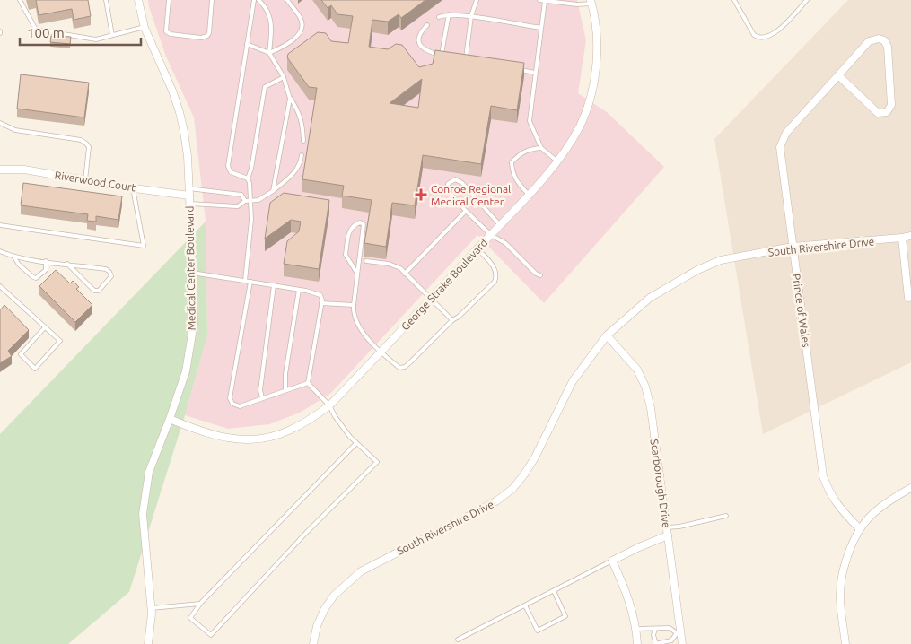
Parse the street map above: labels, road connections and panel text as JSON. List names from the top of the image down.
{
  "streets": {
    "street": [
      "Riverwood Court",
      "South Rivershire Drive",
      "Medical Center Boulevard",
      "George Strake Boulevard",
      "Prince of Wales",
      "Scarborough Drive"
    ]
  },
  "crossings": [
    ["Riverwood Court", "Medical Center Boulevard"],
    ["South Rivershire Drive", "Prince of Wales"],
    ["South Rivershire Drive", "Scarborough Drive"],
    ["Medical Center Boulevard", "George Strake Boulevard"]
  ],
  "places": {
    "health": ["Conroe Regional Medical Center"]
  },
  "scale_bar": "100 m"
}
